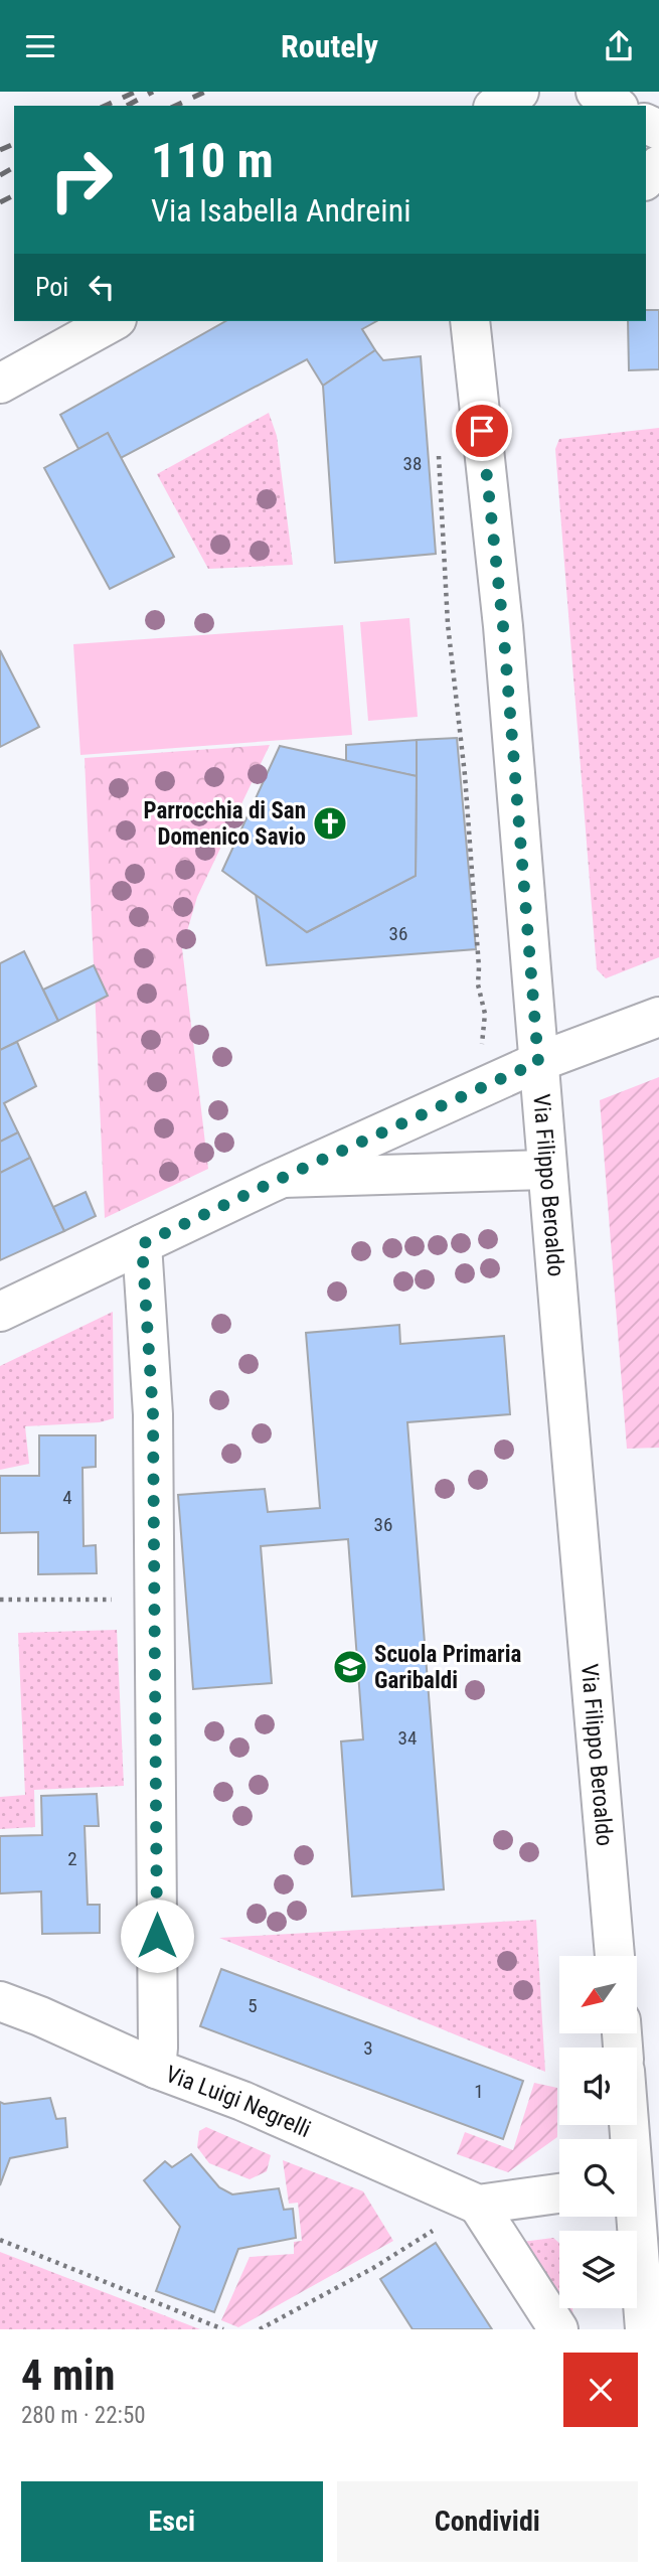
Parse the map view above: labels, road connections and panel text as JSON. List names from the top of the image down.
{
  "streets": {
    "street": ["Via Filippo Beroaldo", "Via Luigi Negrelli"]
  },
  "places": {
    "church": ["Parrocchia di San Domenico Savio"],
    "school or university": ["Scuola Primaria Garibaldi"]
  },
  "house_numbers": [
    "38",
    "36",
    "4",
    "36",
    "34",
    "2",
    "5",
    "3",
    "1"
  ],
  "north": "bottom left",
  "page": {
    "header": "Routely",
    "turn": ["110 m", "Via Isabella Andreini"],
    "then": "Poi",
    "heading": ["4 min", "280 m · 22:50"],
    "buttons": ["Esci", "Condividi"]
  }
}
